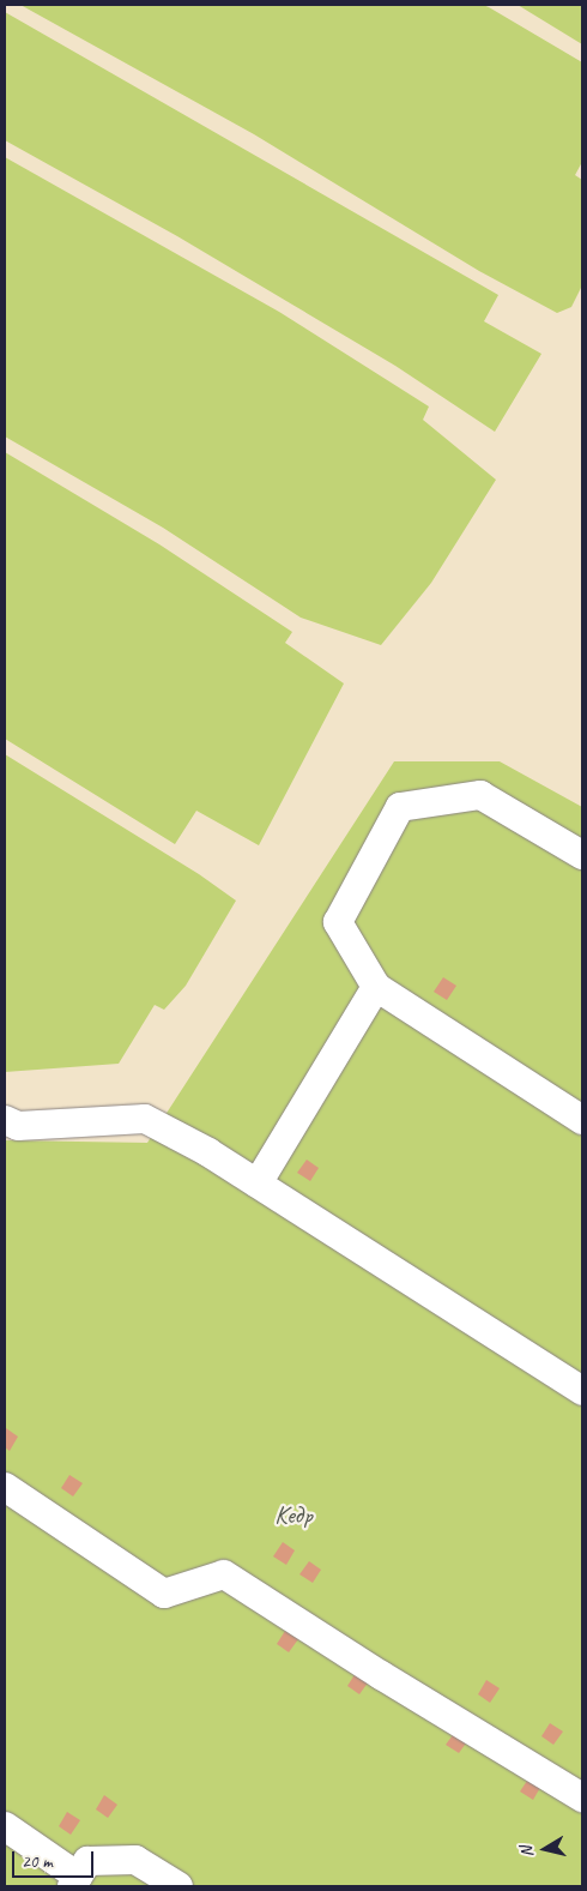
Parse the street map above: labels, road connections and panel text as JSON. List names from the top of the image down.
{
  "parks": ["Кедр"],
  "scale_bar": "20 m",
  "north": "left"
}
